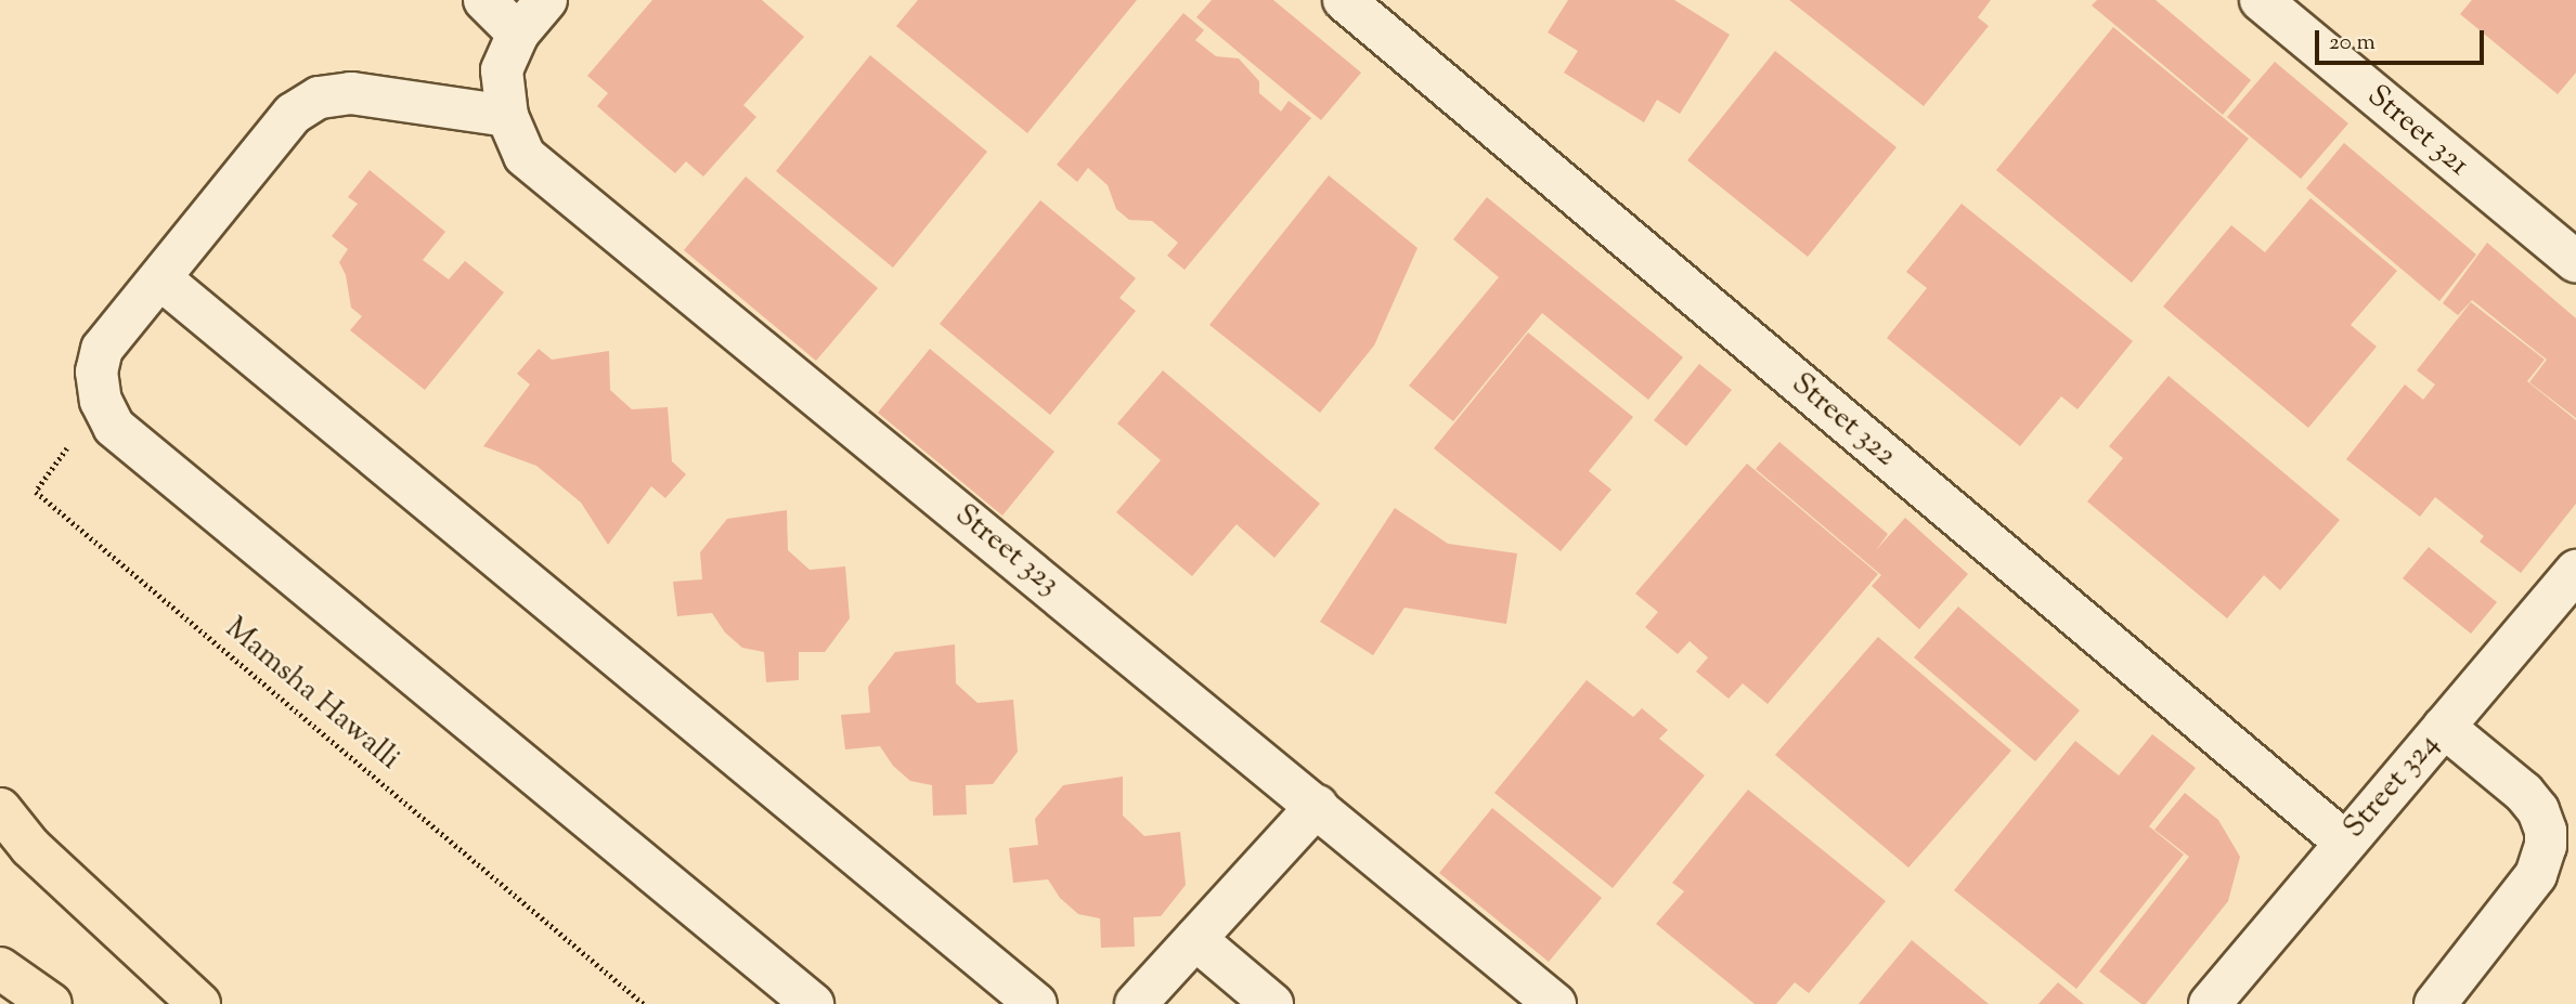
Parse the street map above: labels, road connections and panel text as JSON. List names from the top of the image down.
{
  "streets": {
    "street": [
      "Street 321",
      "Street 322",
      "Street 323",
      "Street 324"
    ],
    "path": ["Mamsha Hawalli"]
  },
  "crossings": [
    ["Street 322", "Street 324"]
  ],
  "scale_bar": "20 m"
}
